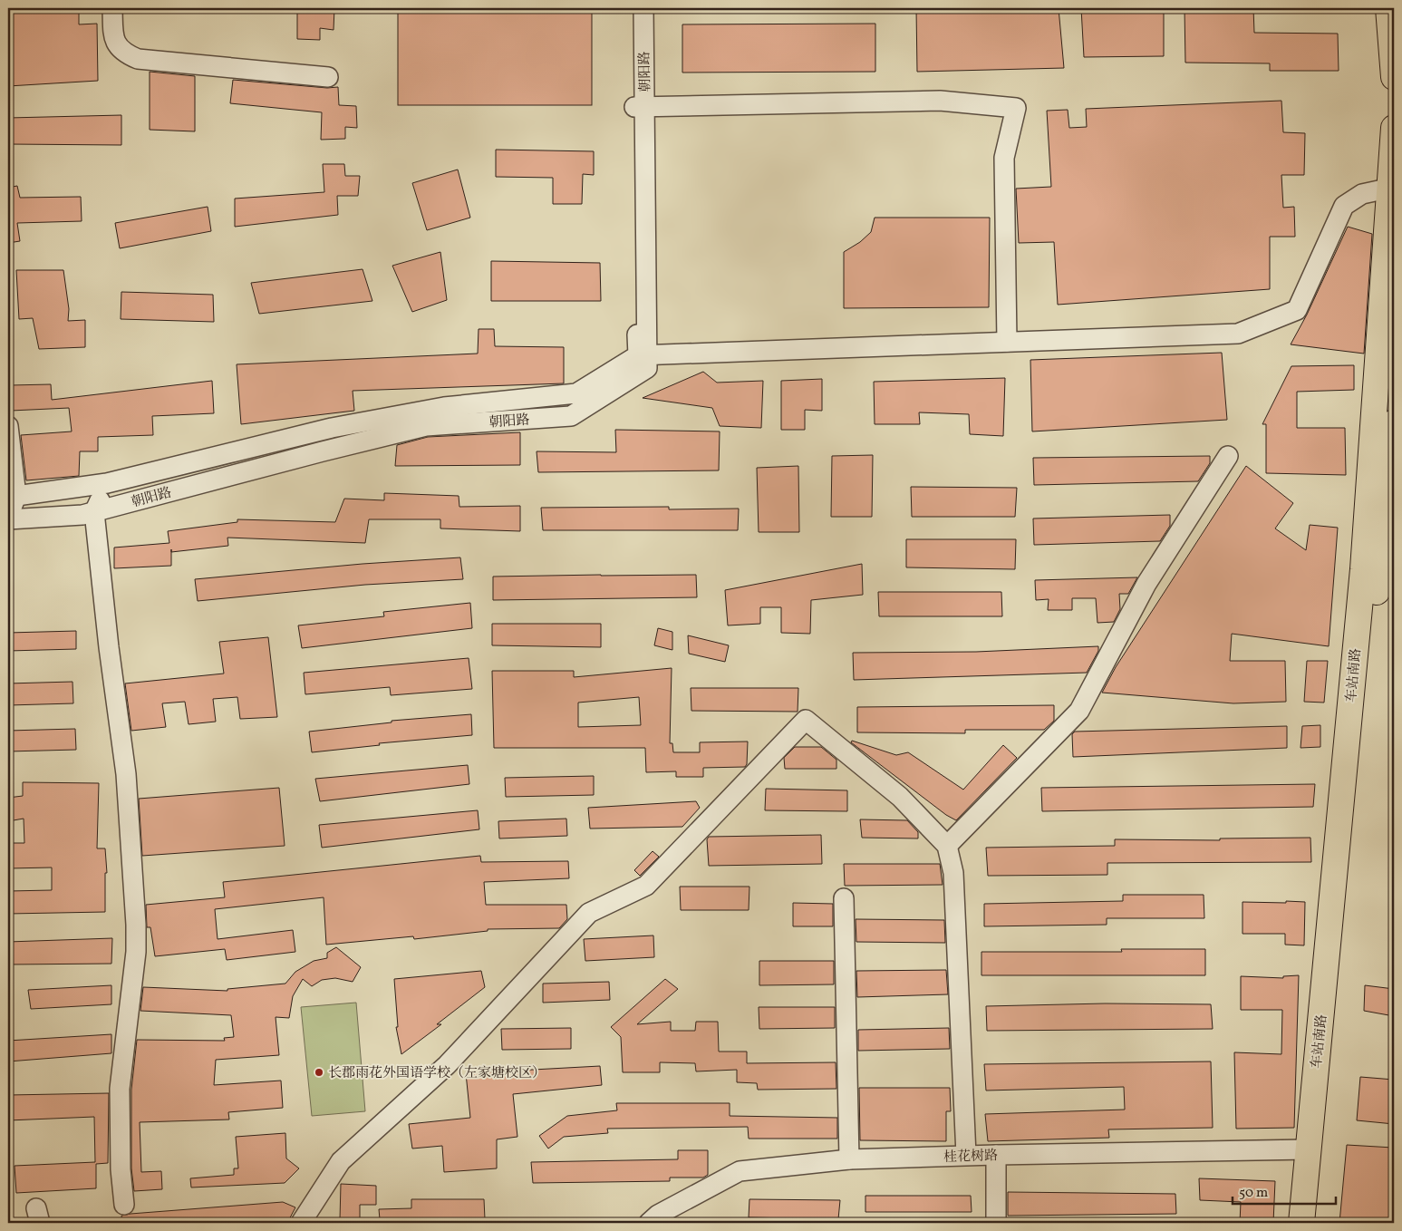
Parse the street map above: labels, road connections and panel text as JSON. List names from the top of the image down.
{
  "streets": {
    "main road": ["车站南路"],
    "street": ["朝阳路", "桂花树路"]
  },
  "crossings": [
    ["车站南路", "桂花树路"]
  ],
  "places": ["长郡雨花外国语学校（左家塘校区）"],
  "scale_bar": "50 m"
}
